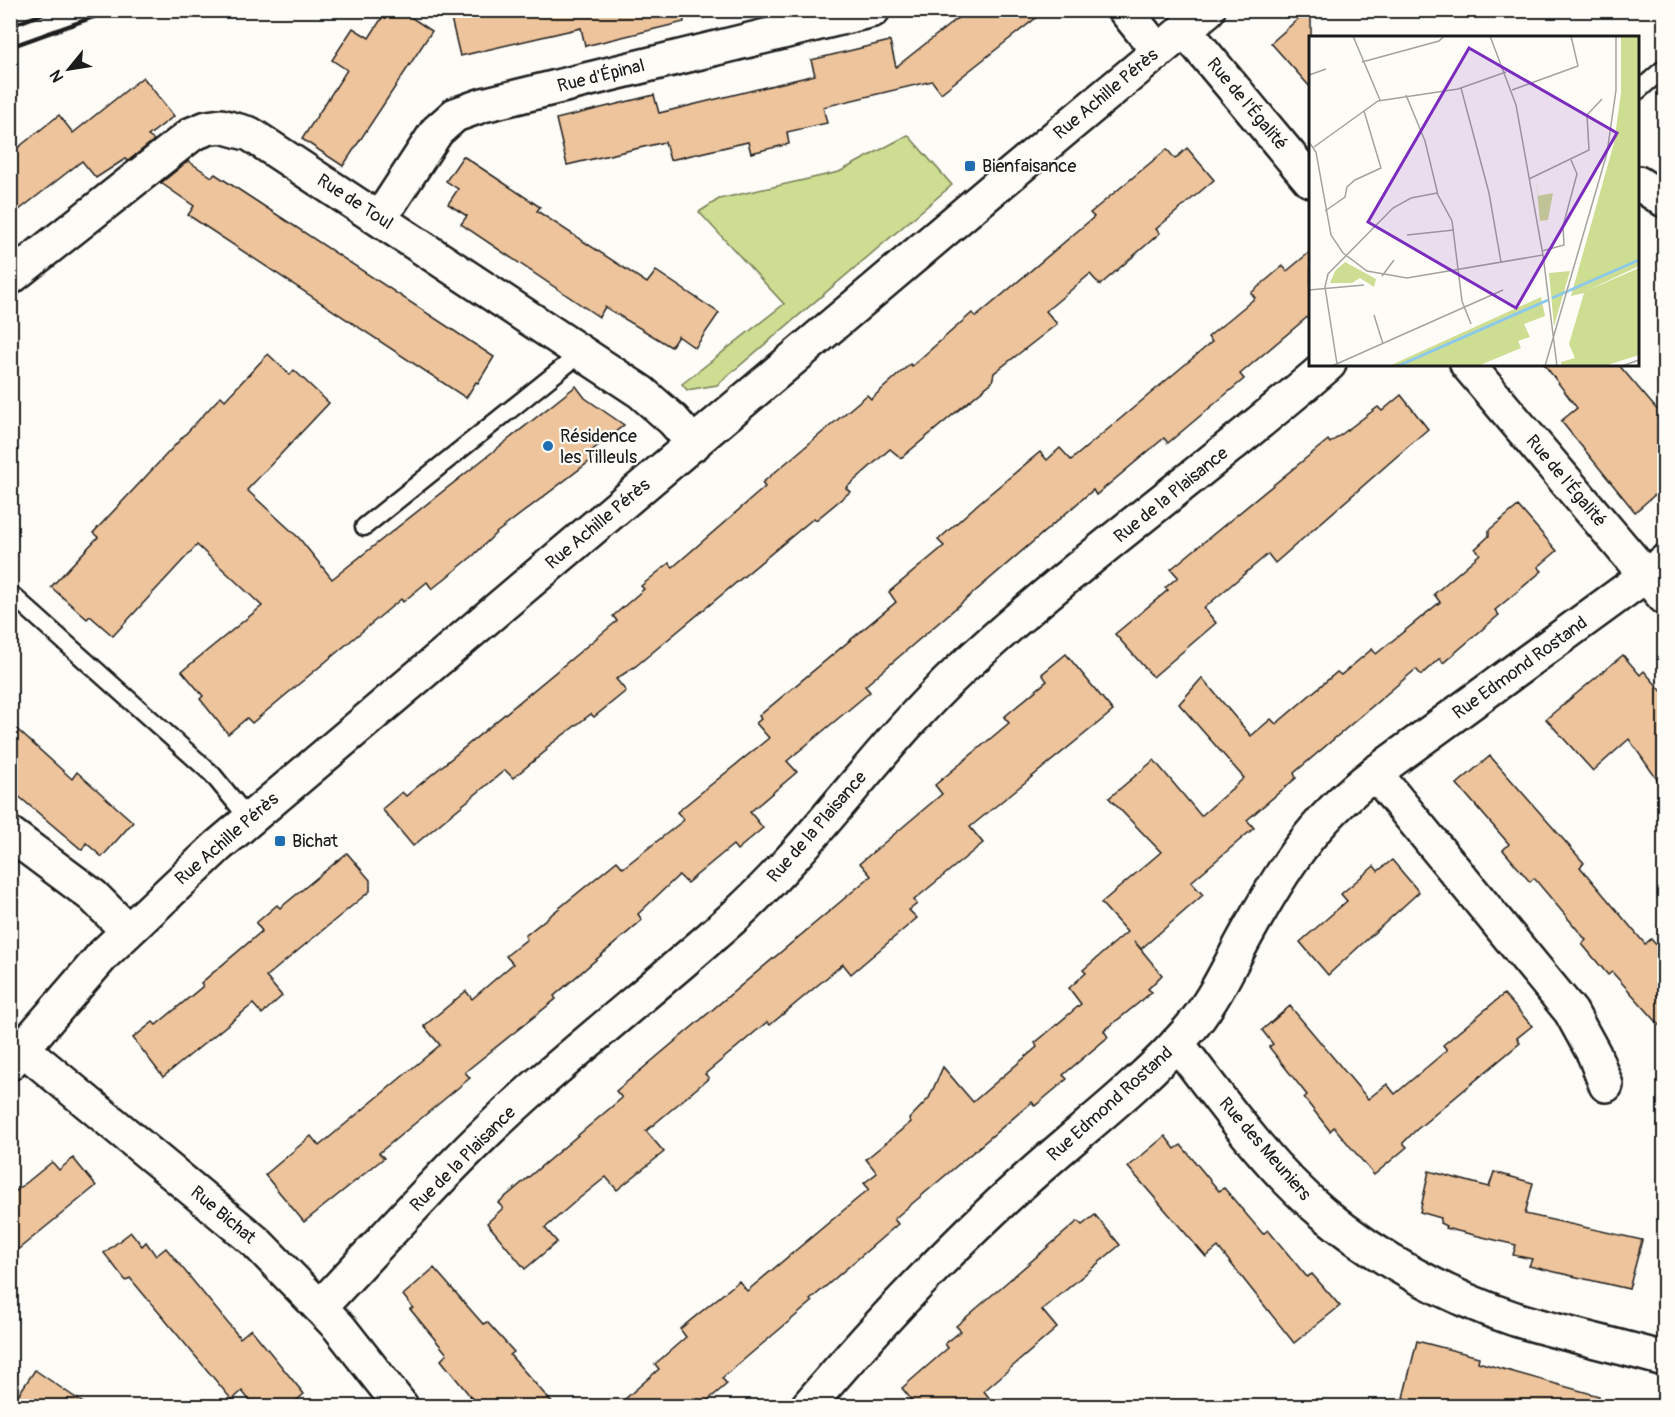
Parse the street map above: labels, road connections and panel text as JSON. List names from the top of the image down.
{
  "streets": {
    "street": [
      "Rue d'Épinal",
      "Rue Achille Pérès",
      "Rue de l'Égalité",
      "Rue de Toul",
      "Rue de la Plaisance",
      "Rue Edmond Rostand",
      "Rue des Meuniers",
      "Rue Bichat"
    ]
  },
  "crossings": [
    ["Rue d'Épinal", "Rue de Toul"],
    ["Rue Achille Pérès", "Rue de l'Égalité"],
    ["Rue Achille Pérès", "Rue de Toul"],
    ["Rue Achille Pérès", "Rue Bichat"],
    ["Rue de l'Égalité", "Rue Edmond Rostand"],
    ["Rue de la Plaisance", "Rue Bichat"],
    ["Rue Edmond Rostand", "Rue des Meuniers"]
  ],
  "places": {
    "transit": ["Bienfaisance", "Bichat"],
    "other": ["Résidence les Tilleuls"]
  },
  "north": "bottom left"
}
